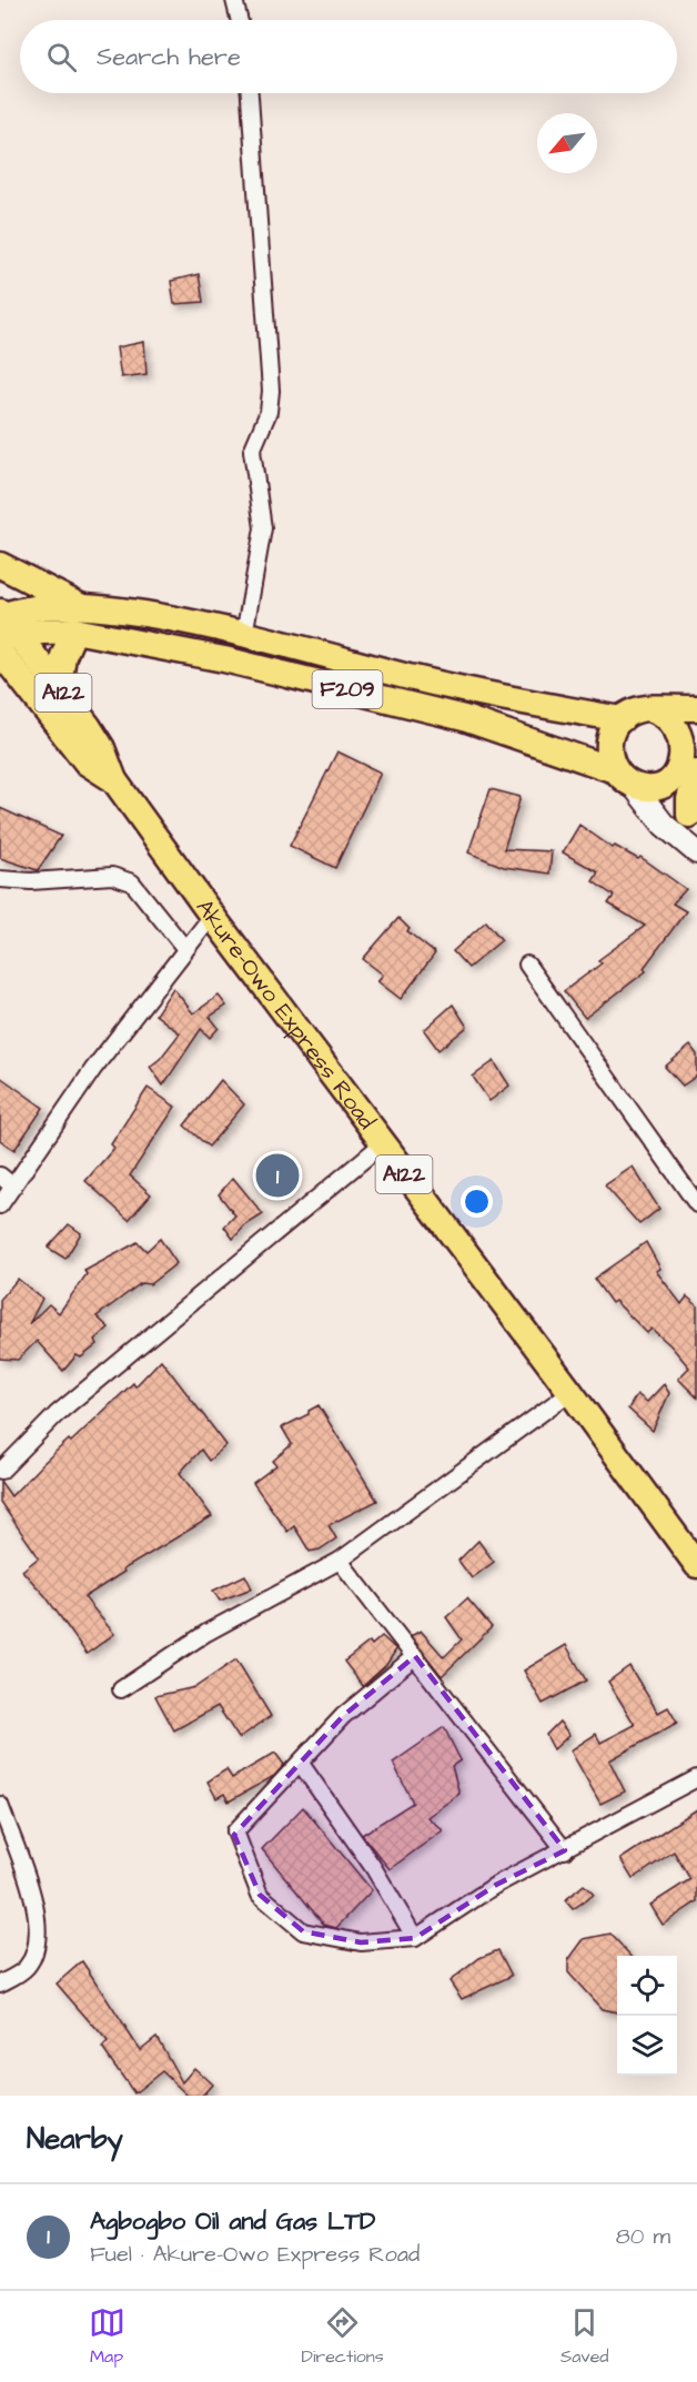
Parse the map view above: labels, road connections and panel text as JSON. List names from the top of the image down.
{
  "streets": {
    "main road": ["F209", "A122", "Akure-Owo Express Road"]
  },
  "north": "bottom left",
  "page": {
    "search": "Search here",
    "pins": "1",
    "heading": "Nearby",
    "list": [
      {
        "mark": "1",
        "name": "Agbogbo Oil and Gas LTD",
        "note": "Fuel · Akure-Owo Express Road",
        "value": "80 m"
      }
    ],
    "nav": ["Map", "Directions", "Saved"]
  }
}
